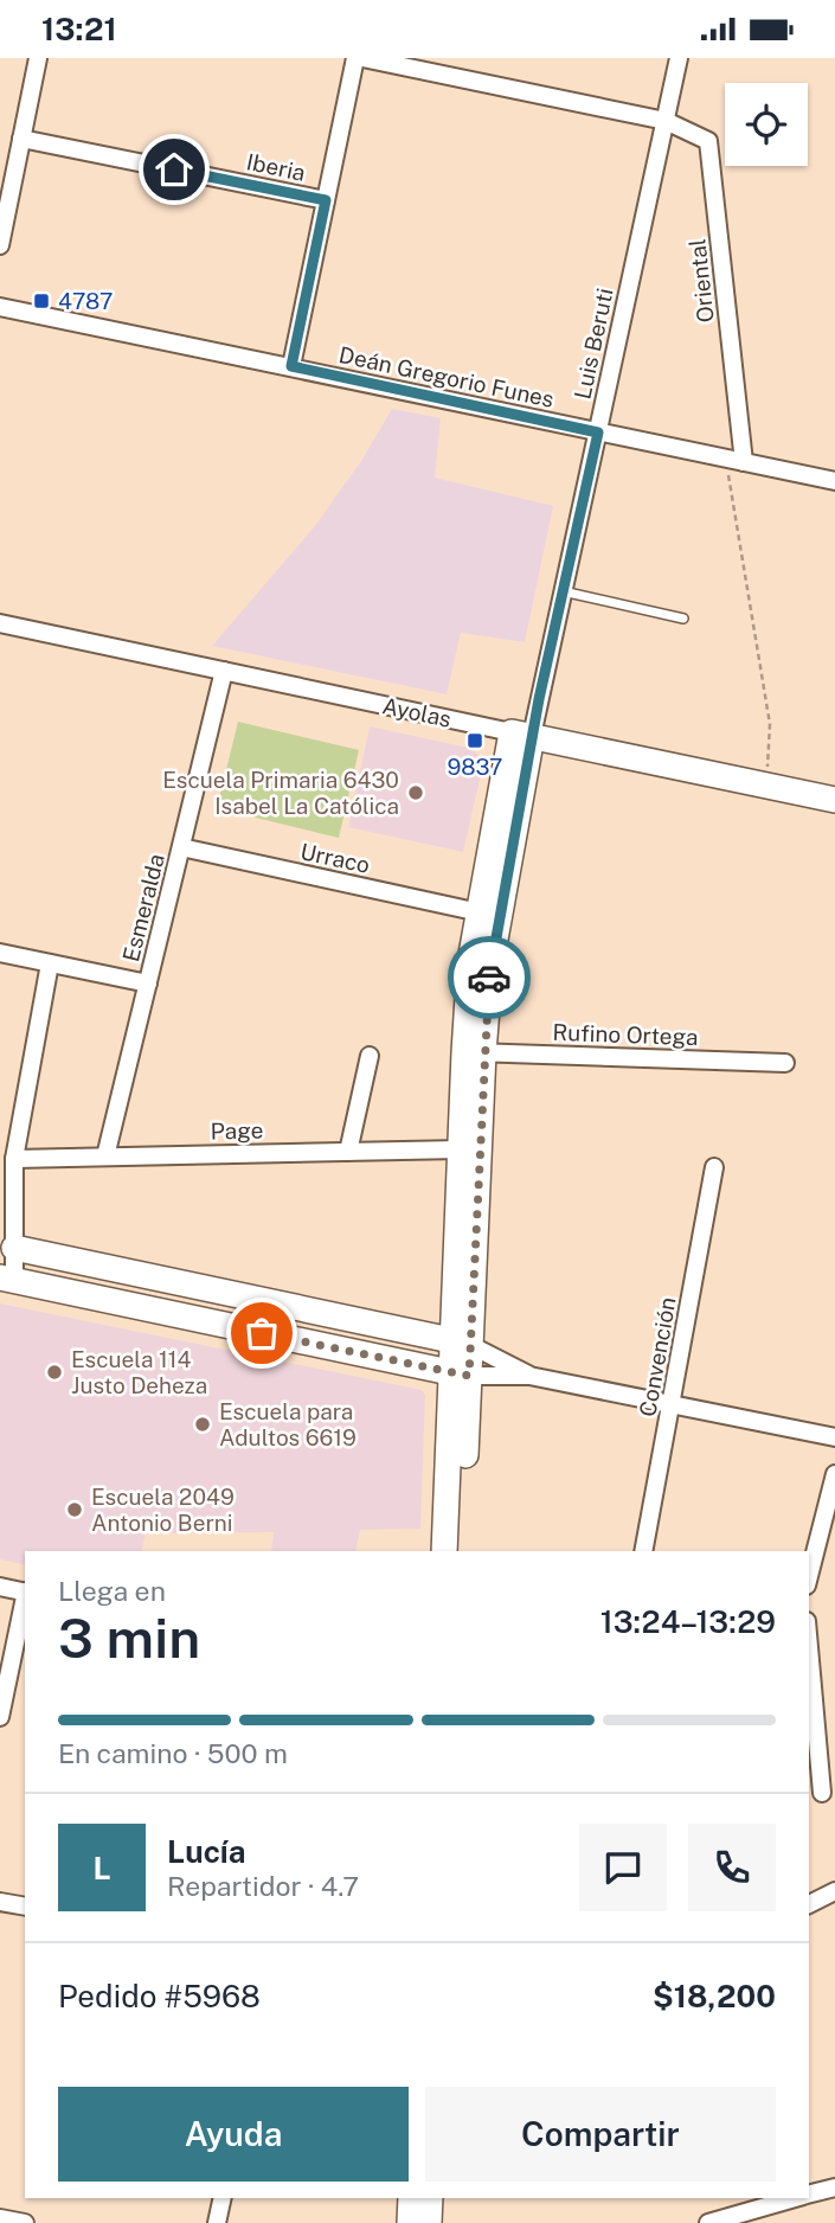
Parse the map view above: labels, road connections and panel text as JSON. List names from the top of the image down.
{
  "streets": {
    "street": [
      "Iberia",
      "Oriental",
      "Luis Beruti",
      "Deán Gregorio Funes",
      "Ayolas",
      "Urraco",
      "Esmeralda",
      "Rufino Ortega",
      "Page",
      "Convención"
    ]
  },
  "crossings": [
    ["Oriental", "Luis Beruti"],
    ["Oriental", "Deán Gregorio Funes"],
    ["Luis Beruti", "Deán Gregorio Funes"],
    ["Luis Beruti", "Ayolas"],
    ["Ayolas", "Esmeralda"],
    ["Urraco", "Esmeralda"],
    ["Esmeralda", "Page"]
  ],
  "places": {
    "transit": ["4787", "9837"],
    "other": [
      "Escuela Primaria 6430 Isabel La Católica",
      "Escuela 114 Justo Deheza",
      "Escuela para Adultos 6619",
      "Escuela 2049 Antonio Berni"
    ]
  },
  "page": {
    "status": "13:21",
    "heading": ["3 min", "Llega en", "13:24–13:29"],
    "panel": [
      "Lucía",
      "Repartidor · 4.7",
      "Pedido #5968",
      "$18,200"
    ],
    "bar": "En camino · 500 m",
    "round": "L",
    "buttons": ["Ayuda", "Compartir"]
  }
}
